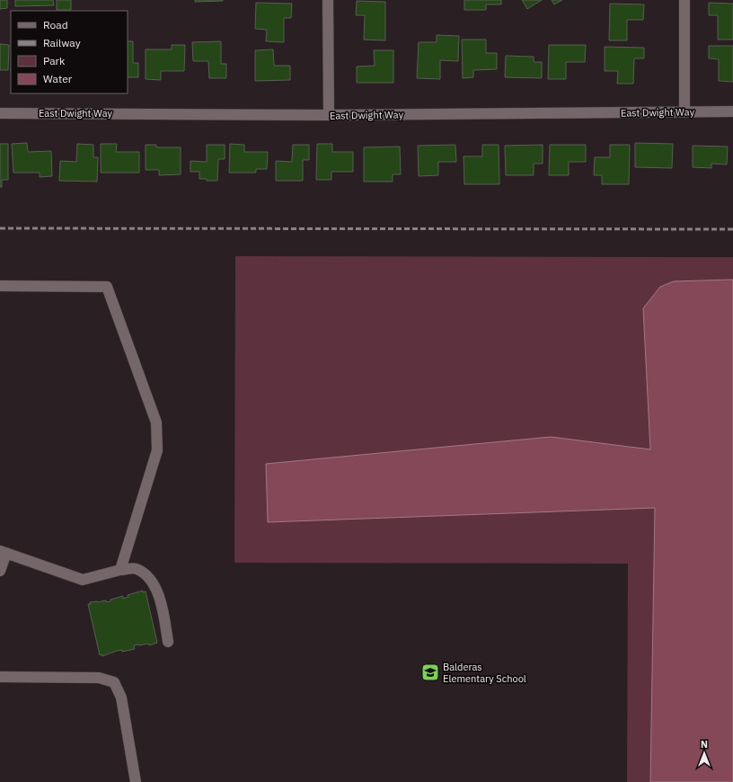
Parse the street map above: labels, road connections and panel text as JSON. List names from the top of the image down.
{
  "streets": {
    "street": ["East Dwight Way"]
  },
  "places": {
    "school or university": ["Balderas Elementary School"]
  },
  "legend": [
    "Road",
    "Railway",
    "Park",
    "Water"
  ],
  "north": "top"
}
